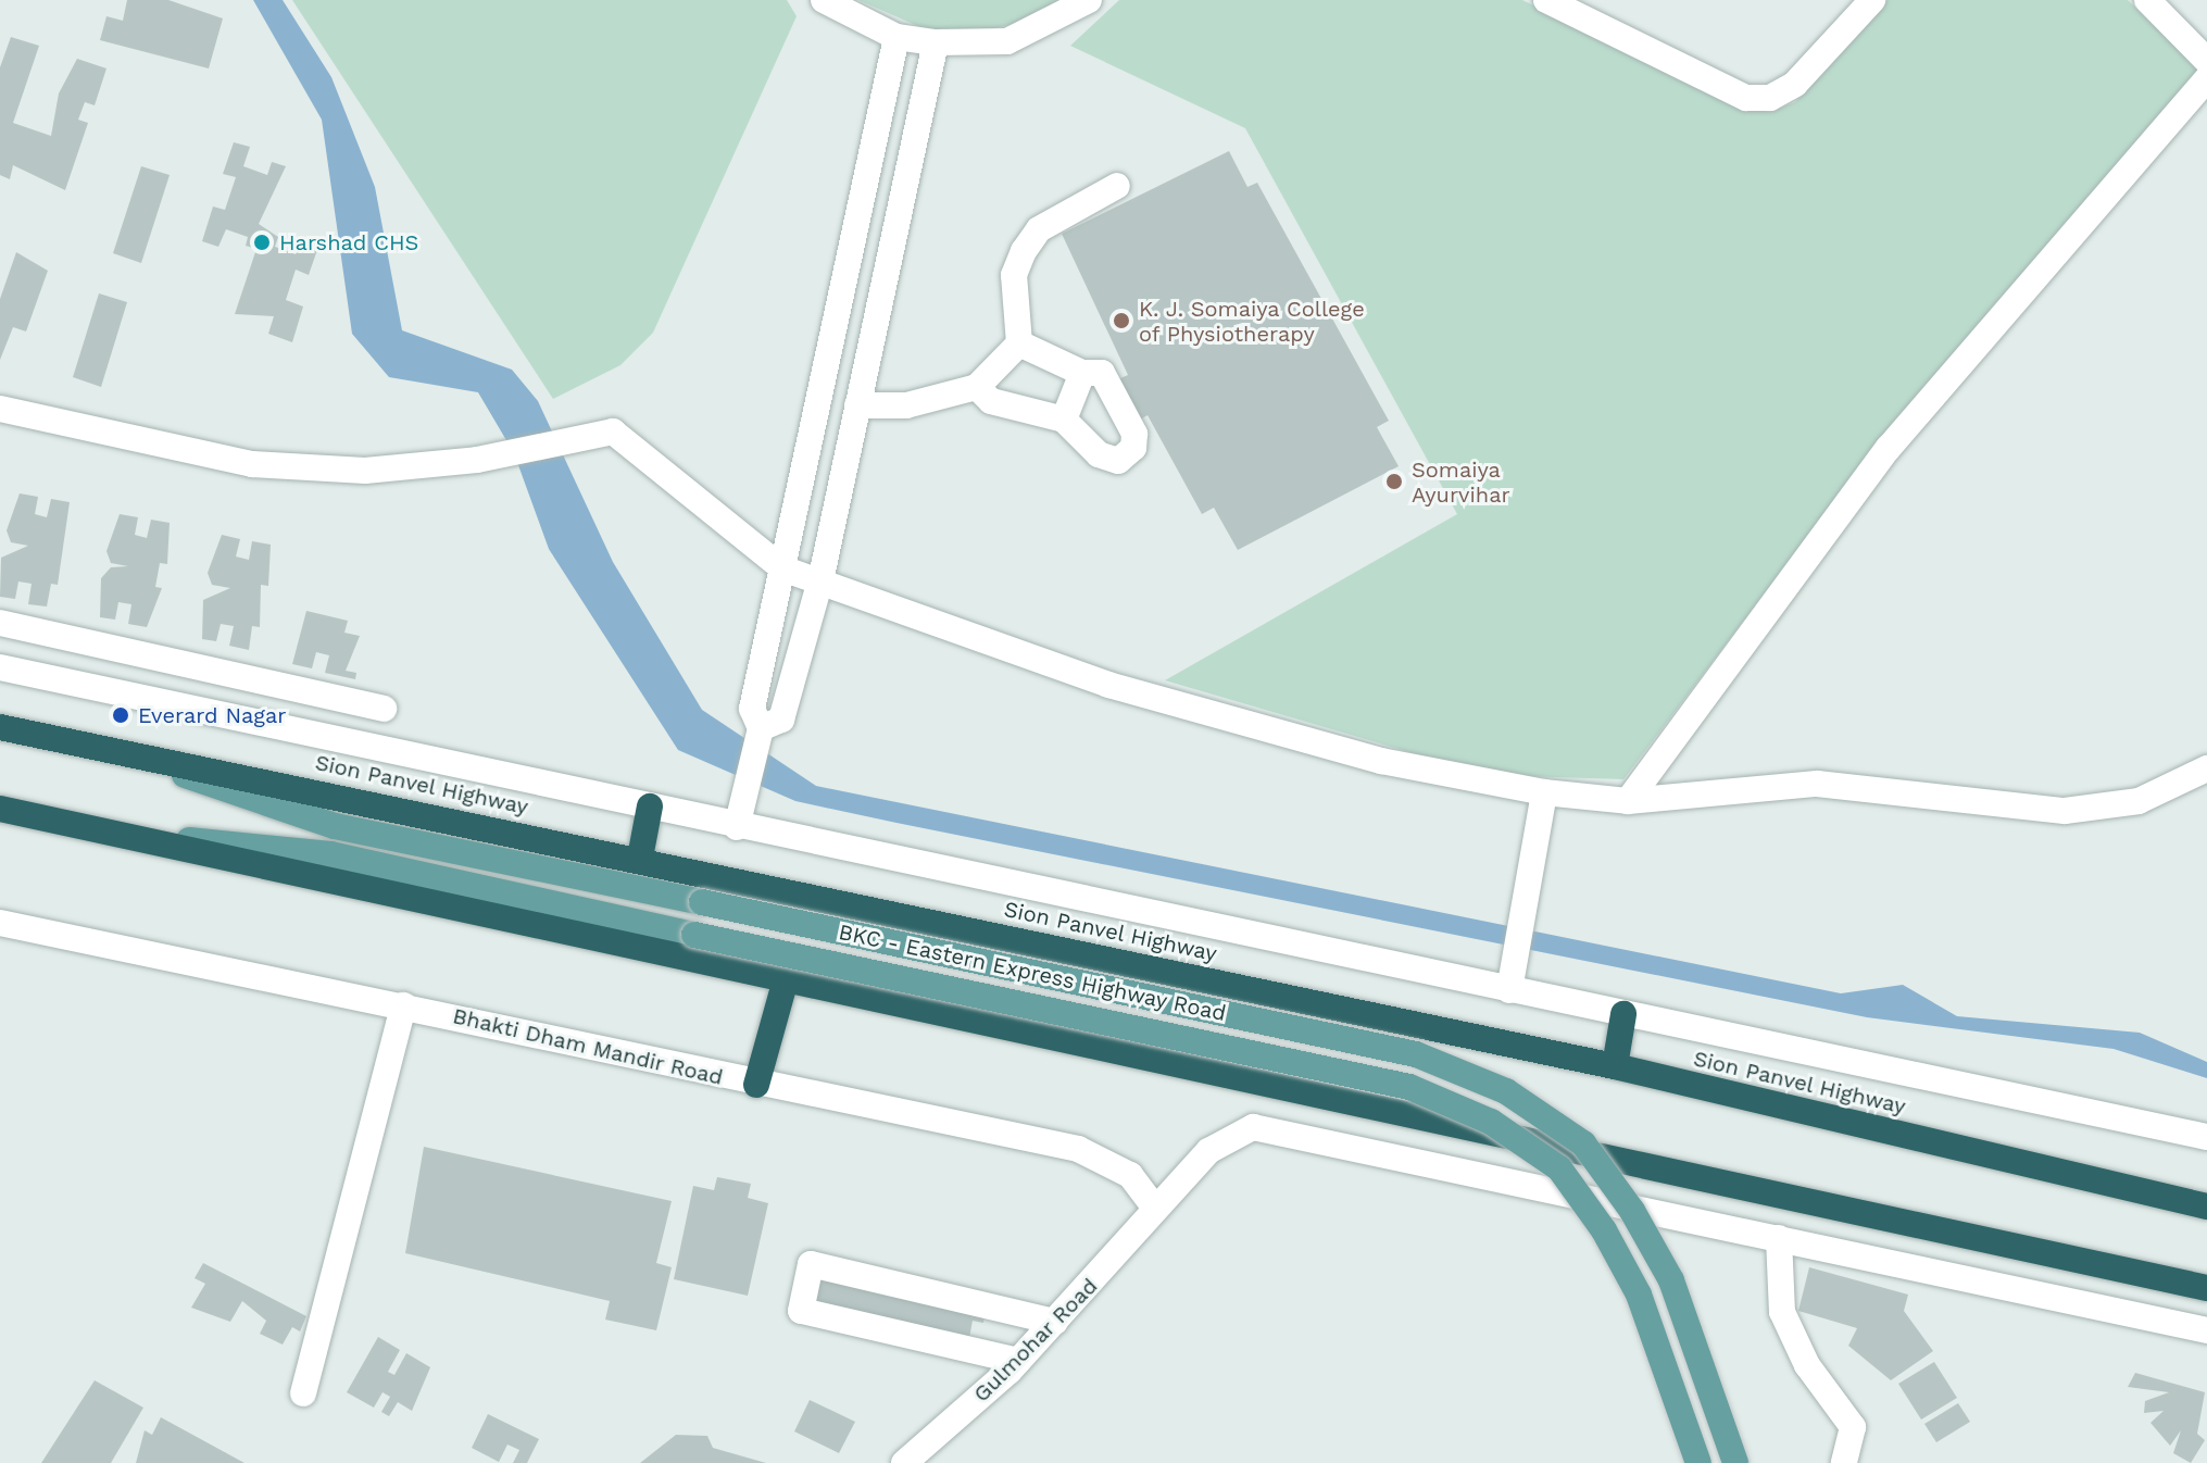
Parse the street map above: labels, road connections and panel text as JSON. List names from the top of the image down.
{
  "streets": {
    "highway": ["Sion Panvel Highway"],
    "main road": ["BKC - Eastern Express Highway Road"],
    "street": ["Bhakti Dham Mandir Road", "Gulmohar Road"]
  },
  "crossings": [
    ["Sion Panvel Highway", "BKC - Eastern Express Highway Road"],
    ["Bhakti Dham Mandir Road", "Gulmohar Road"]
  ],
  "places": [
    "Harshad CHS",
    "K. J. Somaiya College of Physiotherapy",
    "Somaiya Ayurvihar",
    "Everard Nagar"
  ]
}
